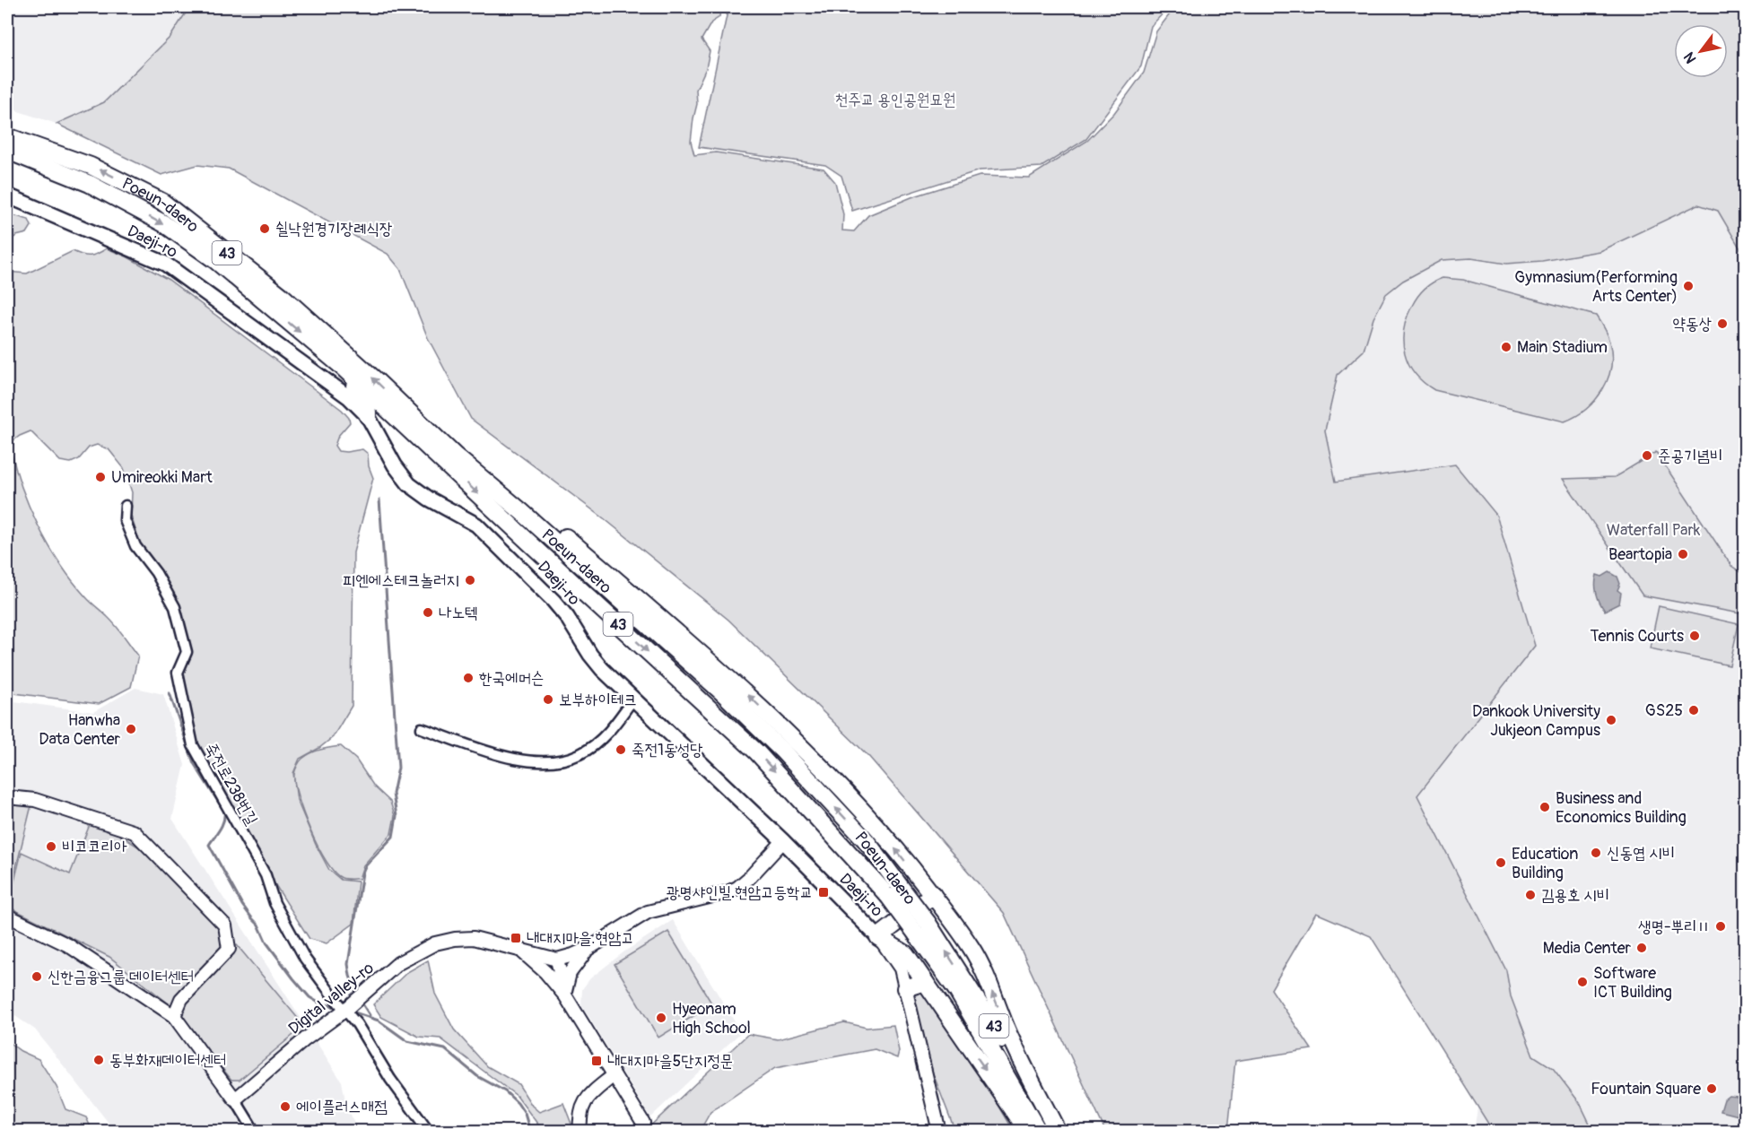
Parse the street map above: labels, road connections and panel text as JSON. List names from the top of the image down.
{
  "streets": {
    "highway": ["Poeun-daero", "43"],
    "main road": ["Daeji-ro"],
    "street": ["죽전로238번길", "Digital valley-ro"]
  },
  "crossings": [
    ["죽전로238번길", "Digital valley-ro"]
  ],
  "parks": ["천주교 용인공원묘원", "Waterfall Park"],
  "places": {
    "other": [
      "쉴낙원경기장례식장",
      "Gymnasium(Performing Arts Center)",
      "약동상",
      "Main Stadium",
      "준공기념비",
      "Umireokki Mart",
      "Beartopia",
      "피엔에스테크놀러지",
      "나노텍",
      "Tennis Courts",
      "한국에머슨",
      "보부하이테크",
      "GS25",
      "Dankook University Jukjeon Campus",
      "Hanwha Data Center",
      "죽전1동성당",
      "Business and Economics Building",
      "비코코리아",
      "신동엽 시비",
      "Education Building",
      "김용호 시비",
      "생명-뿌리Ⅱ",
      "Media Center",
      "신한금융그룹 데이터센터",
      "Software ICT Building",
      "Hyeonam High School",
      "동부화재데이터센터",
      "Fountain Square",
      "에이플러스매점"
    ],
    "transit": ["광명샤인빌.현암고등학교", "내대지마을.현암고", "내대지마을5단지정문"]
  },
  "north": "bottom left"
}
